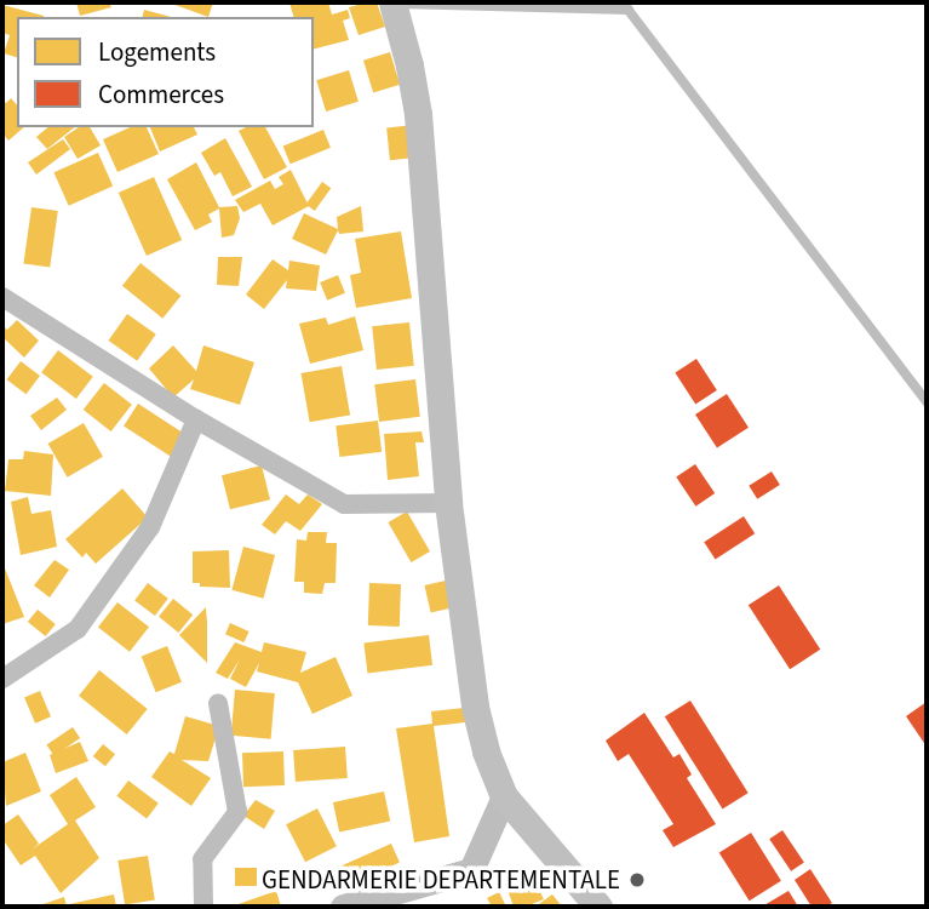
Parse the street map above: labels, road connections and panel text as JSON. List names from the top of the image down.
{
  "places": ["GENDARMERIE DEPARTEMENTALE"],
  "legend": ["Logements", "Commerces"]
}
